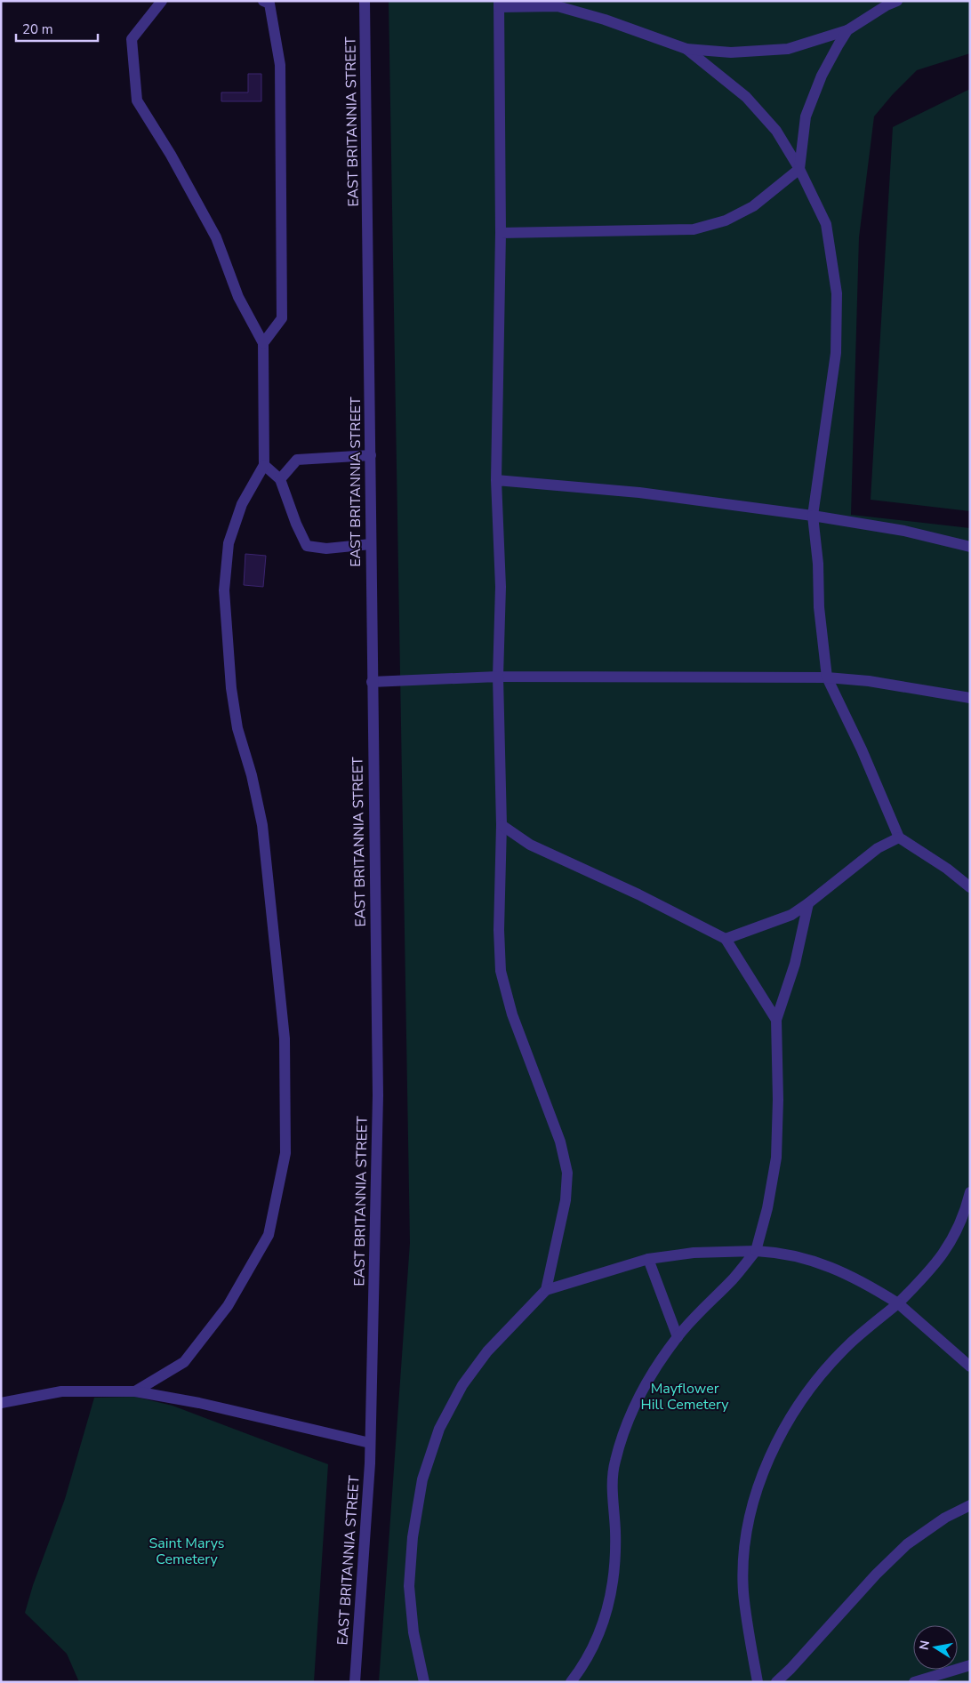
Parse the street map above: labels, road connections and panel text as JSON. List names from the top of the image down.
{
  "streets": {
    "street": ["EAST BRITANNIA STREET"]
  },
  "parks": ["Mayflower Hill Cemetery", "Saint Marys Cemetery"],
  "scale_bar": "20 m",
  "north": "left"
}
